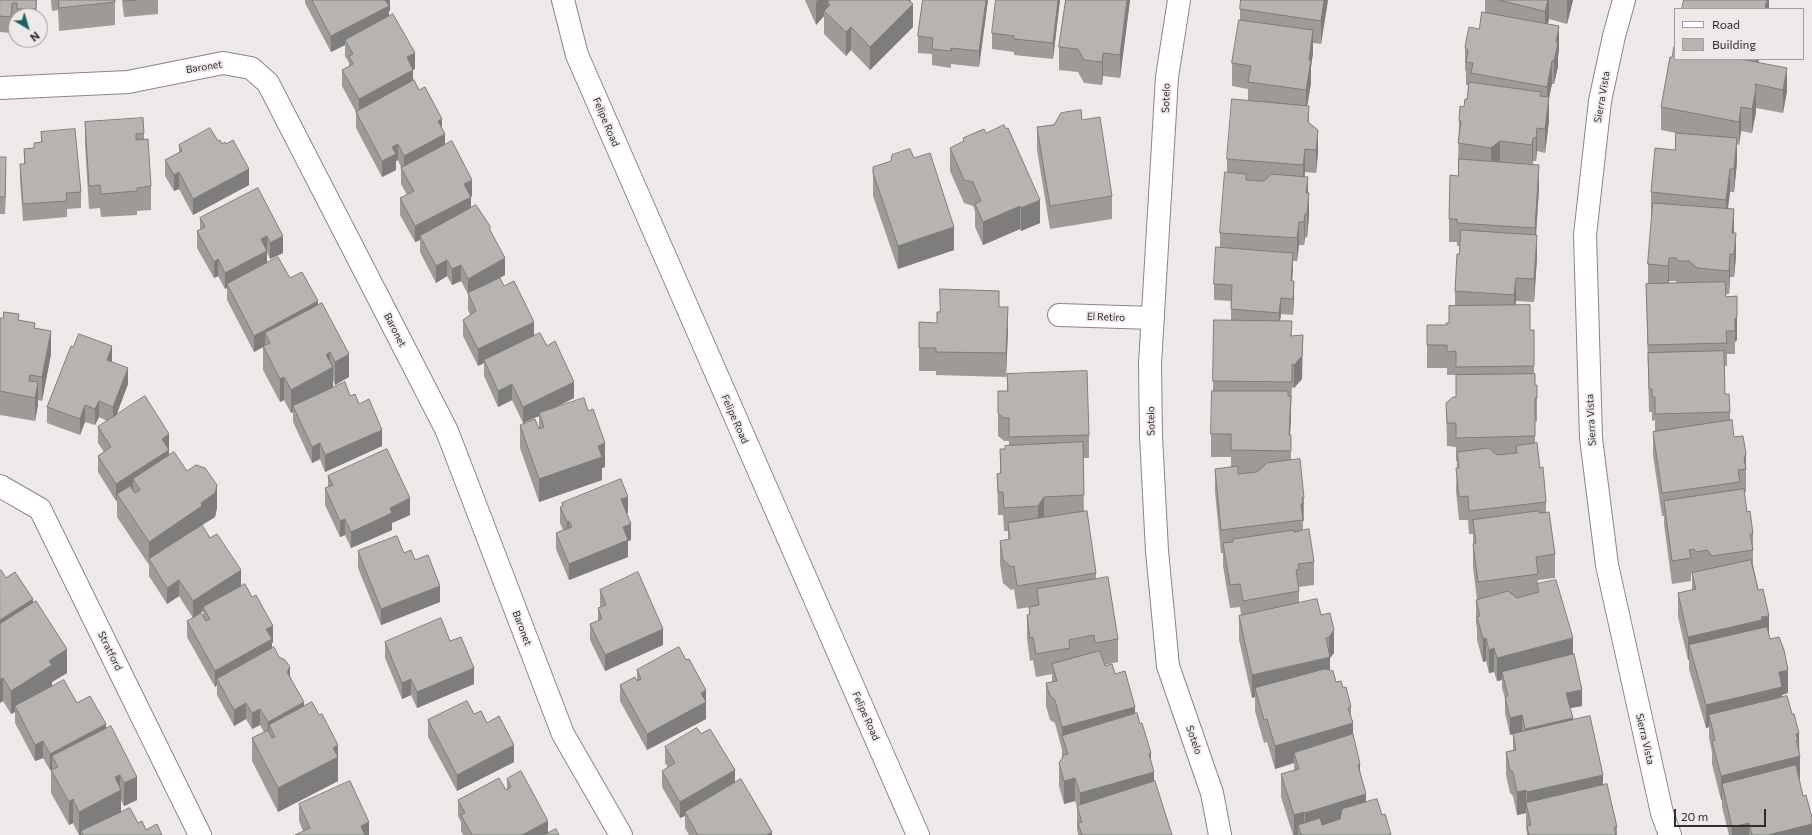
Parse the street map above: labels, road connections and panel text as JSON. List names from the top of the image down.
{
  "streets": {
    "street": [
      "Baronet",
      "Sierra Vista",
      "Sotelo",
      "Felipe Road",
      "El Retiro",
      "Stratford"
    ]
  },
  "crossings": [
    ["Sotelo", "El Retiro"]
  ],
  "legend": ["Road", "Building"],
  "scale_bar": "20 m",
  "north": "bottom right"
}
